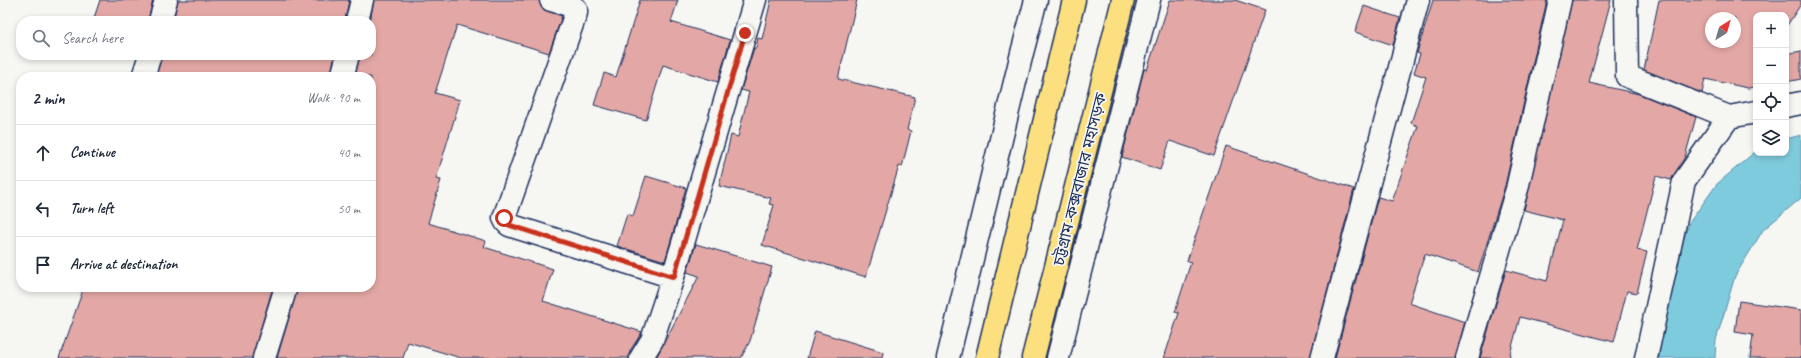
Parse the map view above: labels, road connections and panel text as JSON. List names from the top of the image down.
{
  "streets": {
    "highway": ["চট্টগ্রাম-কক্সবাজার মহাসড়ক"]
  },
  "north": "top right",
  "page": {
    "map_buttons": ["+", "−"],
    "search": "Search here",
    "heading": ["2 min", "Walk · 90 m"],
    "list": [
      ["Continue", "40 m"],
      ["Turn left", "50 m"],
      "Arrive at destination"
    ]
  }
}
